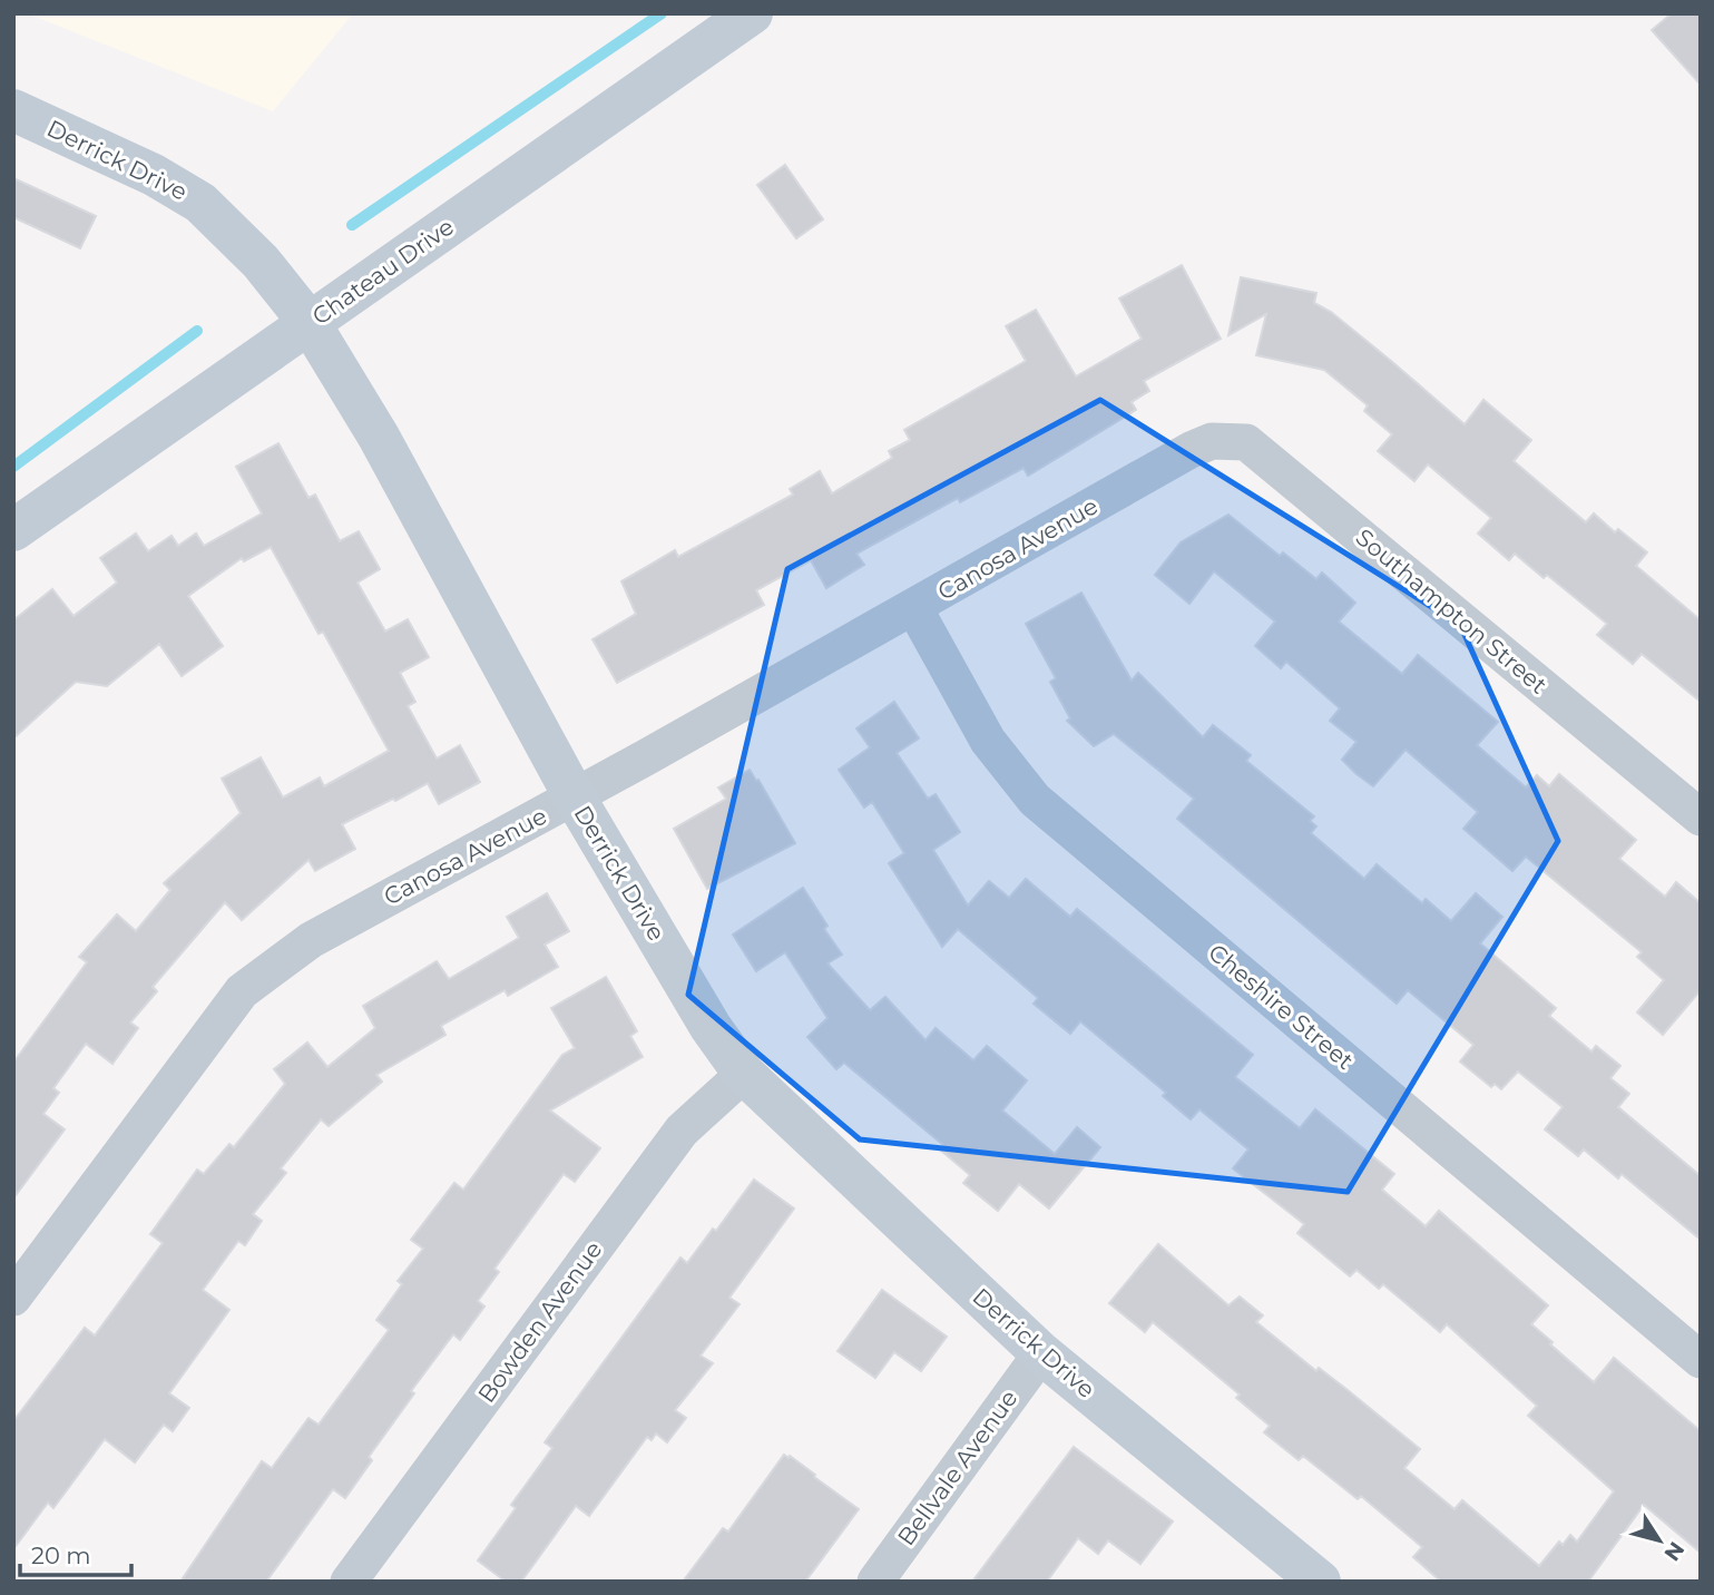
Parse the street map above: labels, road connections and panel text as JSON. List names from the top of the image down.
{
  "streets": {
    "street": [
      "Derrick Drive",
      "Chateau Drive",
      "Canosa Avenue",
      "Southampton Street",
      "Cheshire Street",
      "Bowden Avenue",
      "Bellvale Avenue"
    ]
  },
  "crossings": [
    ["Derrick Drive", "Chateau Drive"],
    ["Derrick Drive", "Canosa Avenue"],
    ["Derrick Drive", "Bowden Avenue"],
    ["Derrick Drive", "Bellvale Avenue"],
    ["Canosa Avenue", "Southampton Street"],
    ["Canosa Avenue", "Cheshire Street"]
  ],
  "scale_bar": "20 m",
  "north": "bottom right"
}
